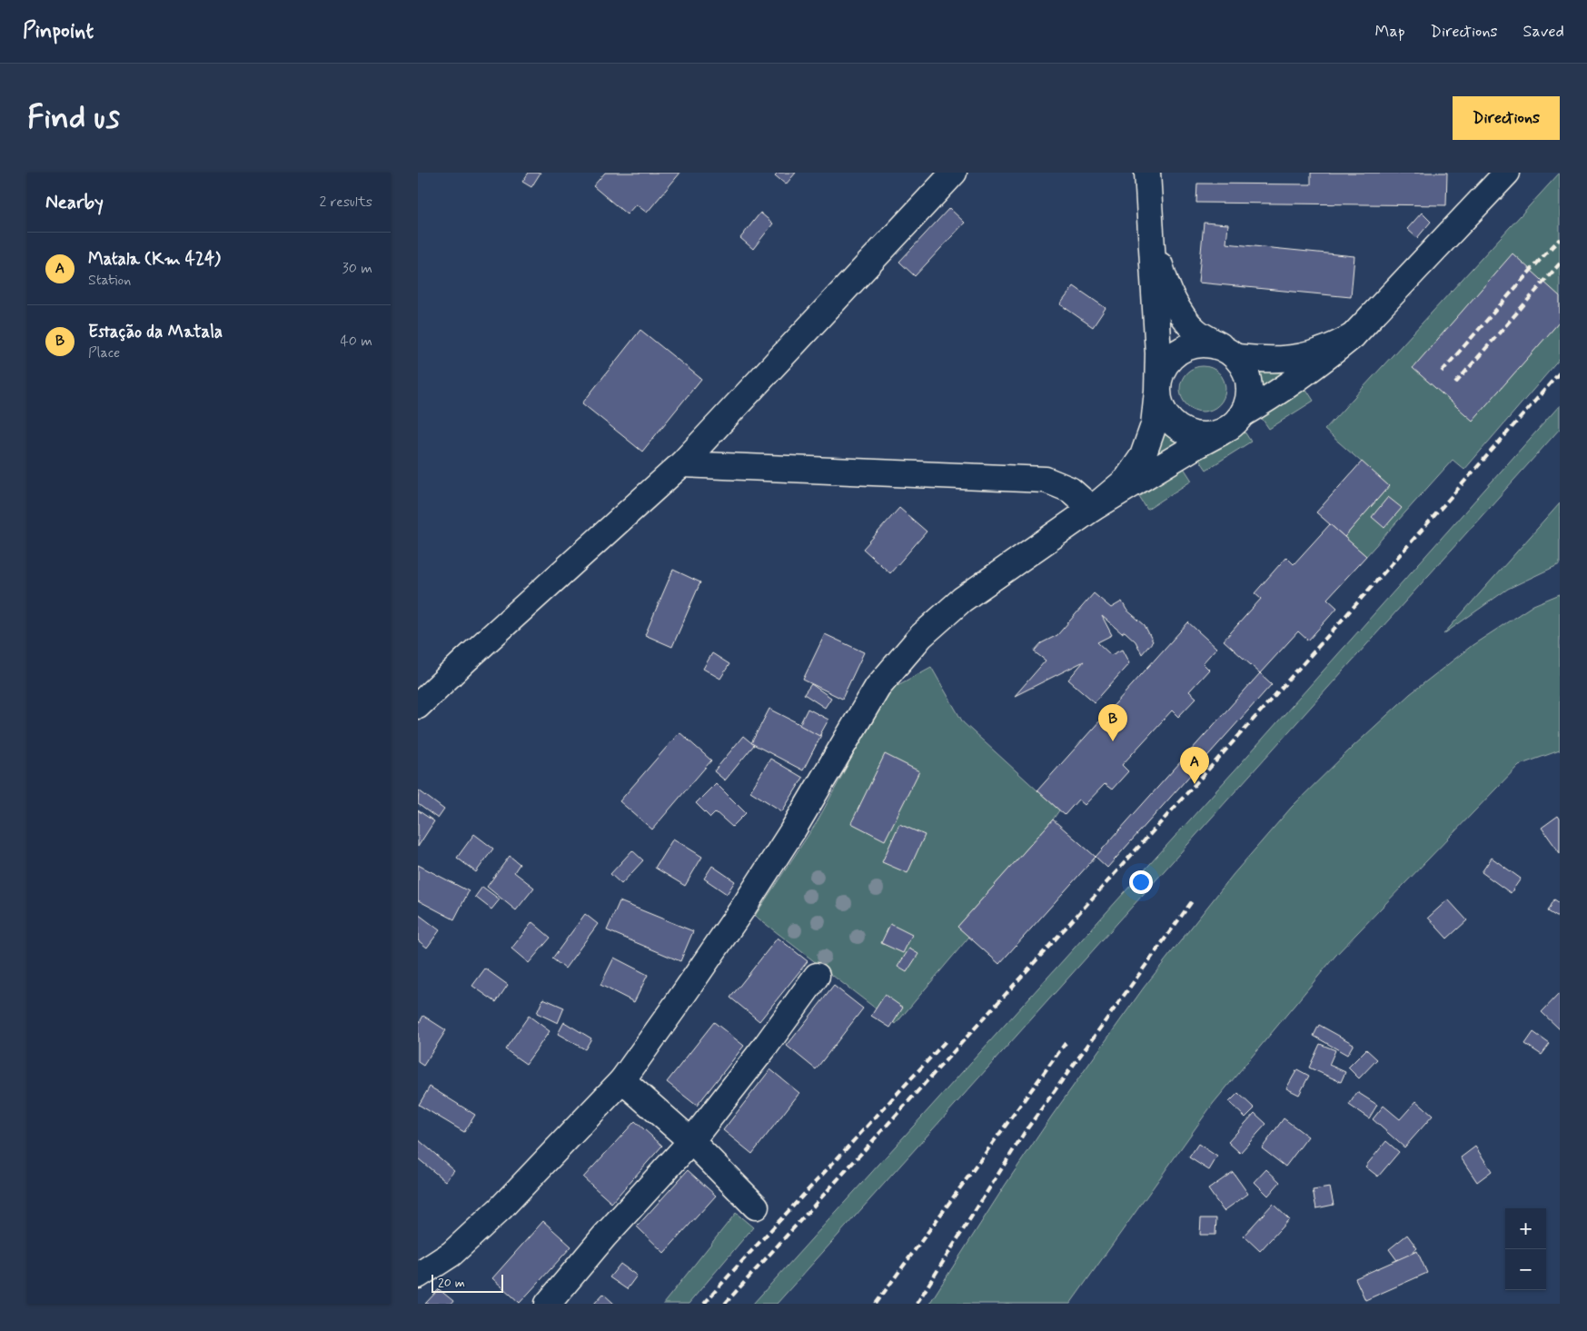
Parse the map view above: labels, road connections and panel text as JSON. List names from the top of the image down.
{
  "scale_bar": "20 m",
  "page": {
    "header": "Pinpoint",
    "nav": ["Map", "Directions", "Saved"],
    "buttons": "Directions",
    "title": "Find us",
    "heading": ["Nearby", "2 results"],
    "list": [
      {
        "mark": "A",
        "name": "Matala (Km 424)",
        "note": "Station",
        "value": "30 m"
      },
      {
        "mark": "B",
        "name": "Estação da Matala",
        "note": "Place",
        "value": "40 m"
      }
    ],
    "pins": ["B", "A"],
    "map_buttons": ["+", "−"],
    "scale": "20 m"
  }
}
